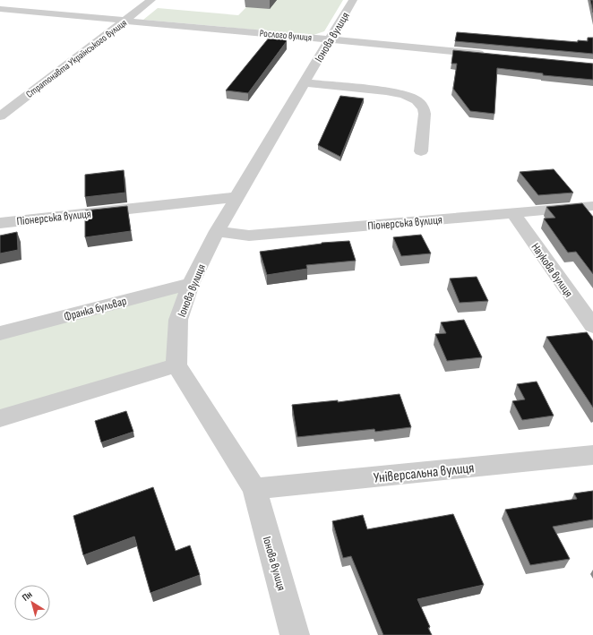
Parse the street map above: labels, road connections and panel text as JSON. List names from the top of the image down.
{
  "streets": {
    "street": [
      "Рослого вулиця",
      "Іонова вулиця",
      "Стратонавта Українського вулиця",
      "Піонерська вулиця",
      "Наукова вулиця",
      "Франка бульвар",
      "Універсальна вулиця"
    ]
  },
  "crossings": [
    ["Рослого вулиця", "Іонова вулиця"],
    ["Рослого вулиця", "Стратонавта Українського вулиця"],
    ["Іонова вулиця", "Піонерська вулиця"],
    ["Іонова вулиця", "Франка бульвар"],
    ["Іонова вулиця", "Універсальна вулиця"],
    ["Піонерська вулиця", "Наукова вулиця"]
  ],
  "north": "top left"
}
